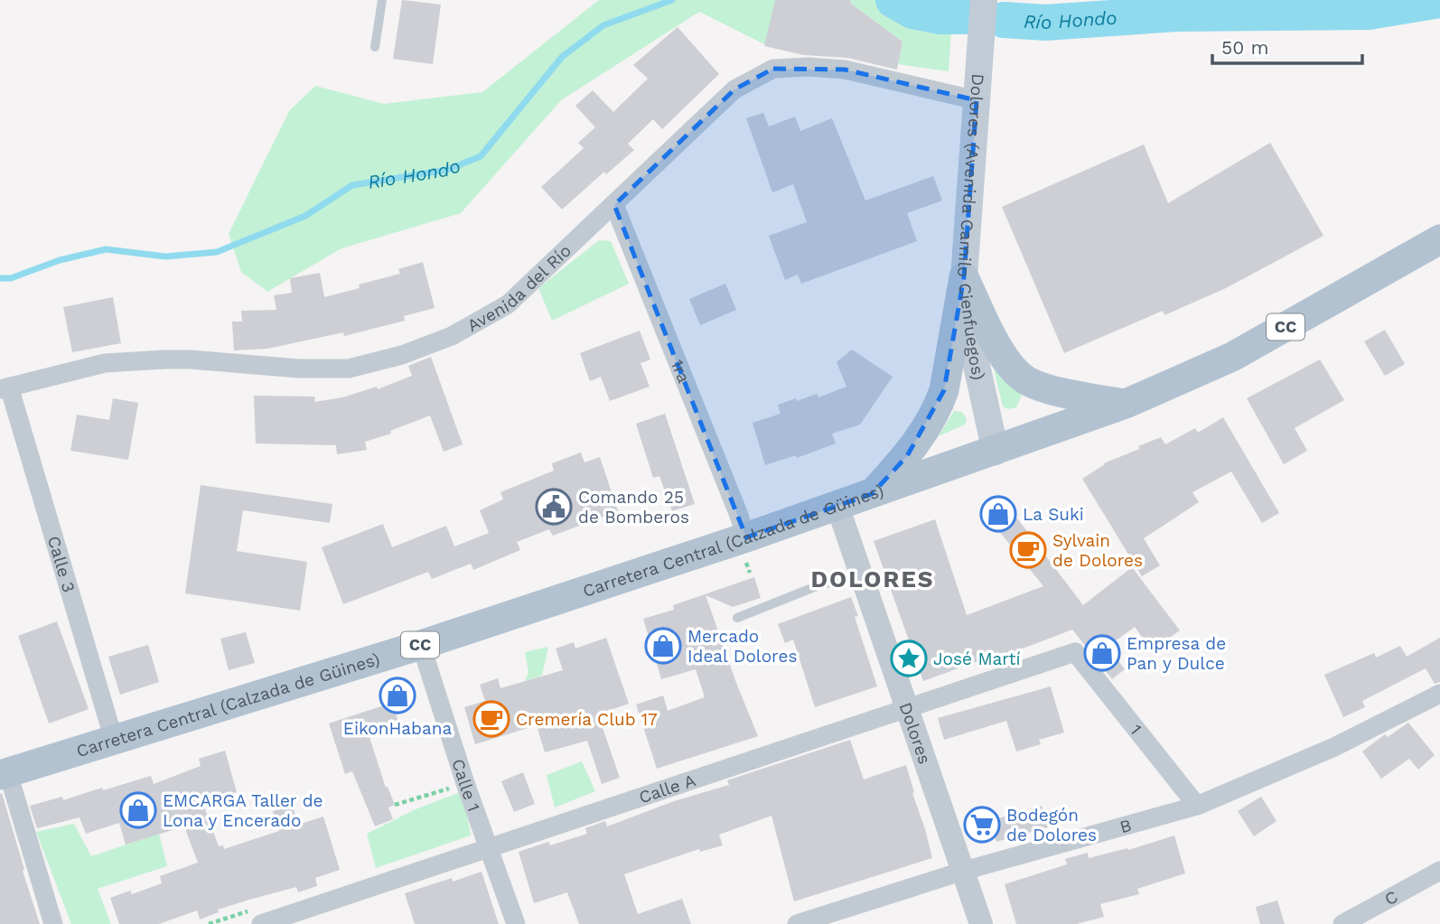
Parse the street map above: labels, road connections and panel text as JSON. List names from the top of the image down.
{
  "streets": {
    "main road": ["Dolores (Avenida Camilo Cienfuegos)", "CC", "Carretera Central (Calzada de Güines)"],
    "street": [
      "Avenida del Río",
      "1ra",
      "Calle 3",
      "1",
      "Dolores",
      "Calle 1",
      "Calle A",
      "B",
      "C"
    ]
  },
  "crossings": [
    ["Dolores (Avenida Camilo Cienfuegos)", "Avenida del Río"],
    ["Dolores (Avenida Camilo Cienfuegos)", "Carretera Central (Calzada de Güines)"],
    ["Avenida del Río", "1ra"],
    ["Avenida del Río", "Calle 3"],
    ["1ra", "Carretera Central (Calzada de Güines)"],
    ["Carretera Central (Calzada de Güines)", "Calle 3"],
    ["Carretera Central (Calzada de Güines)", "Dolores"],
    ["Carretera Central (Calzada de Güines)", "Calle 1"],
    ["1", "Calle A"],
    ["1", "B"],
    ["Dolores", "Calle A"],
    ["Dolores", "B"],
    ["Calle 1", "Calle A"]
  ],
  "districts": ["DOLORES"],
  "water": ["Río Hondo"],
  "places": {
    "public building": ["Comando 25 de Bomberos"],
    "shop": [
      "La Suki",
      "Mercado Ideal Dolores",
      "Empresa de Pan y Dulce",
      "EikonHabana",
      "EMCARGA Taller de Lona y Encerado"
    ],
    "cafe": ["Sylvain de Dolores", "Cremería Club 17"],
    "place": ["José Martí"],
    "supermarket": ["Bodegón de Dolores"]
  },
  "scale_bar": "50 m"
}
